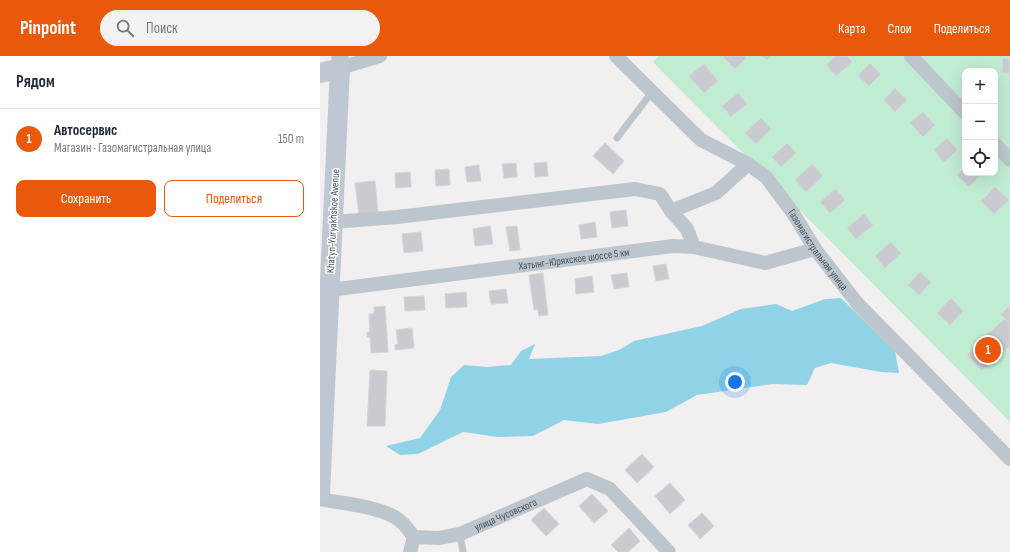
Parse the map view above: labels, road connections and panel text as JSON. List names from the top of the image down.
{
  "streets": {
    "main road": ["Khatyn-Yuryakhskoe Avenue"],
    "street": ["Газомагистральная улица", "Хатынг-Юряхское шоссе 5 км", "улица Чусовского"]
  },
  "crossings": [
    ["Khatyn-Yuryakhskoe Avenue", "Хатынг-Юряхское шоссе 5 км"],
    ["Газомагистральная улица", "Хатынг-Юряхское шоссе 5 км"]
  ],
  "page": {
    "header": "Pinpoint",
    "search": "Поиск",
    "nav": ["Карта", "Слои", "Поделиться"],
    "heading": "Рядом",
    "map_buttons": ["+", "−"],
    "list": [
      {
        "mark": "1",
        "name": "Автосервис",
        "note": "Магазин · Газомагистральная улица",
        "value": "150 m"
      }
    ],
    "buttons": ["Сохранить", "Поделиться"],
    "pins": "1"
  }
}
